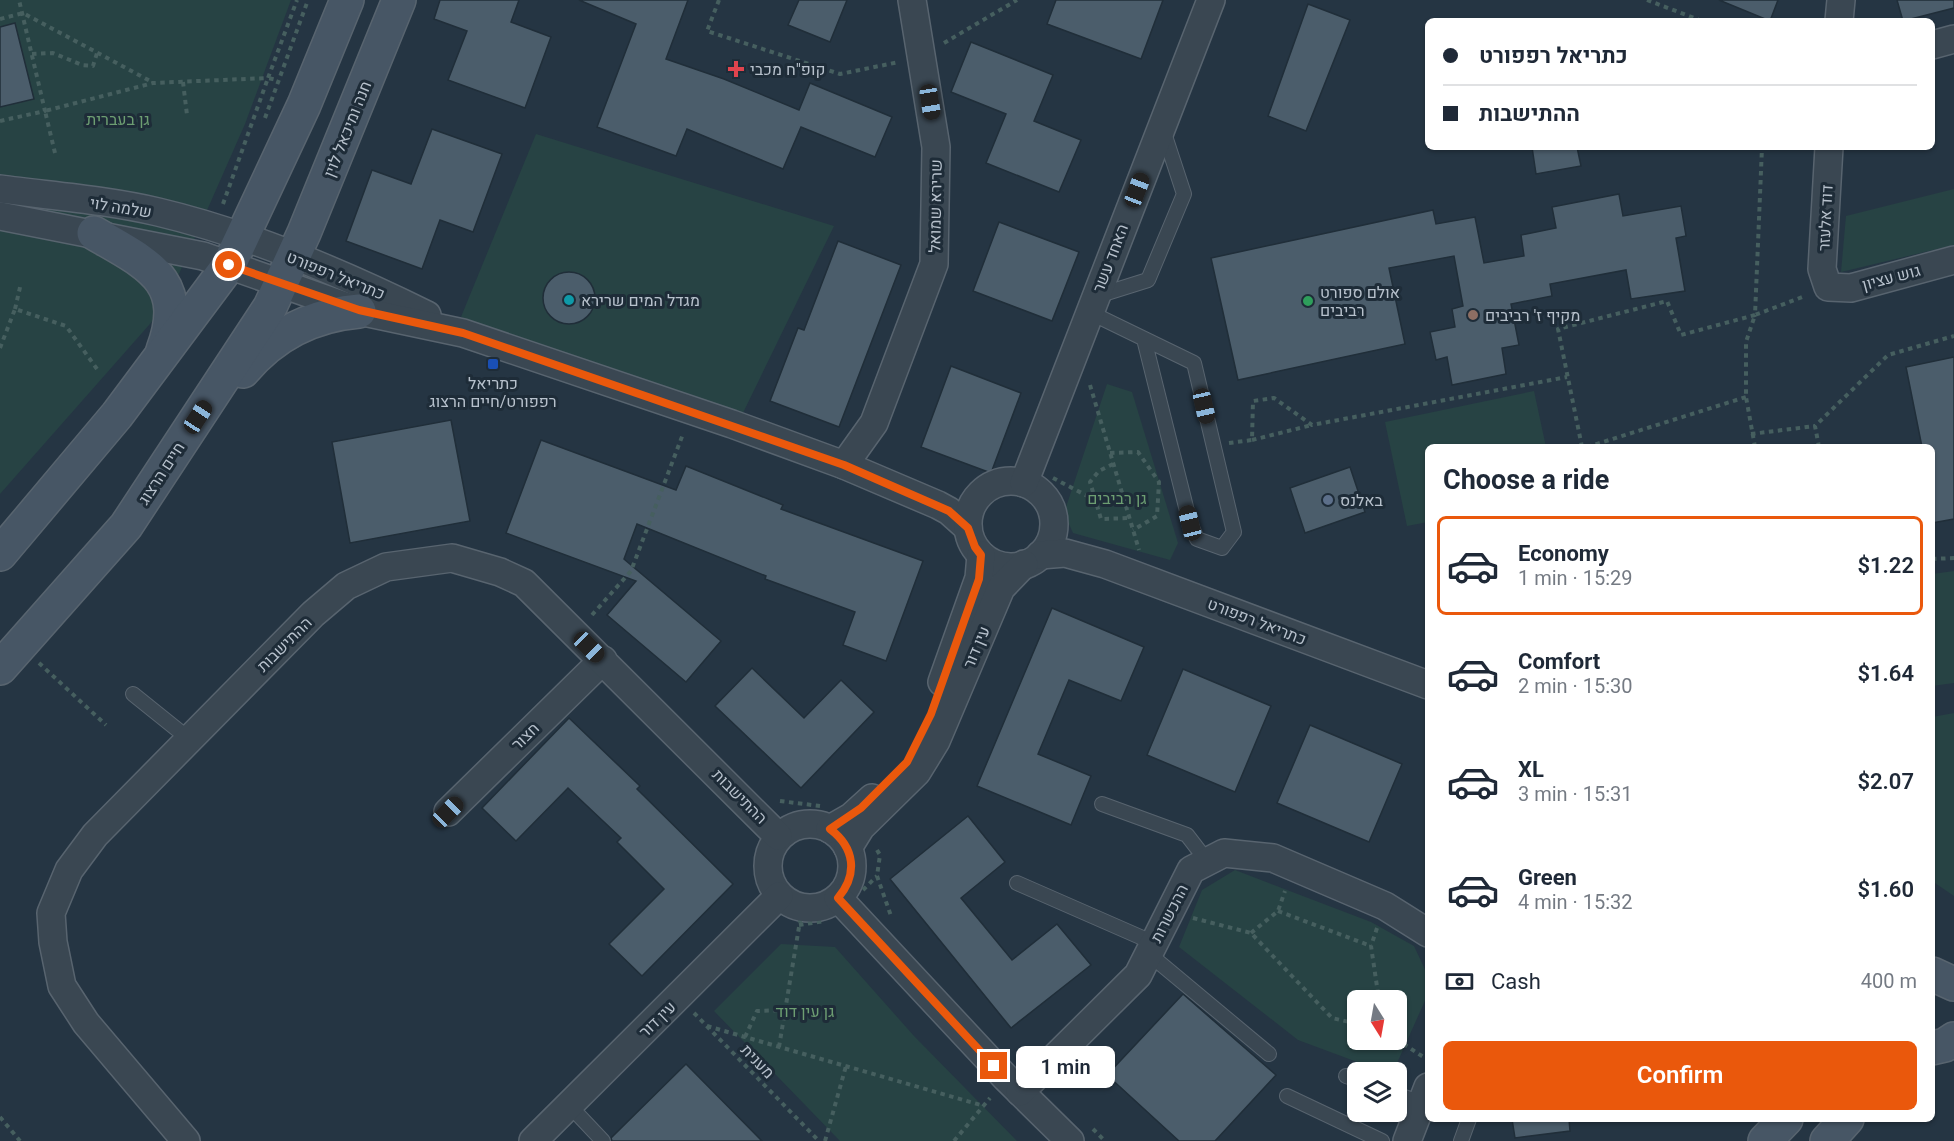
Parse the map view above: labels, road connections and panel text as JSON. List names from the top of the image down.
{
  "streets": {
    "main road": ["חנה ומיכאל לוין", "חיים הרצוג"],
    "street": [
      "שרירא שמואל",
      "שלמה לוי",
      "דוד אלעזר",
      "האחד עשר",
      "כתריאל רפפורט",
      "גוש עציון",
      "ההתישבות",
      "עין דור",
      "חצור",
      "ההכשרות"
    ],
    "path": ["מענית"]
  },
  "crossings": [
    ["חנה ומיכאל לוין", "כתריאל רפפורט"],
    ["חנה ומיכאל לוין", "חיים הרצוג"],
    ["שרירא שמואל", "כתריאל רפפורט"],
    ["שלמה לוי", "כתריאל רפפורט"],
    ["דוד אלעזר", "גוש עציון"],
    ["האחד עשר", "כתריאל רפפורט"],
    ["האחד עשר", "עין דור"],
    ["כתריאל רפפורט", "חיים הרצוג"],
    ["כתריאל רפפורט", "עין דור"],
    ["ההתישבות", "עין דור"],
    ["ההתישבות", "חצור"],
    ["עין דור", "מענית"]
  ],
  "parks": ["גן בעברית", "גן רביבים", "גן עין דוד"],
  "places": {
    "health": ["קופ\"ח מכבי"],
    "other": [
      "מגדל המים שרירא",
      "אולם ספורט רביבים",
      "מקיף ז' רביבים",
      "באלנס"
    ],
    "transit": ["כתריאל רפפורט/חיים הרצוג"]
  },
  "north": "bottom",
  "page": {
    "banner": ["כתריאל רפפורט", "ההתישבות"],
    "heading": "Choose a ride",
    "list": [
      {
        "name": "Economy",
        "note": "1 min · 15:29",
        "value": "$1.22"
      },
      {
        "name": "Comfort",
        "note": "2 min · 15:30",
        "value": "$1.64"
      },
      {
        "name": "XL",
        "note": "3 min · 15:31",
        "value": "$2.07"
      },
      {
        "name": "Green",
        "note": "4 min · 15:32",
        "value": "$1.60"
      }
    ],
    "pay": ["Cash", "400 m"],
    "buttons": "Confirm",
    "bubble": "1 min"
  }
}
